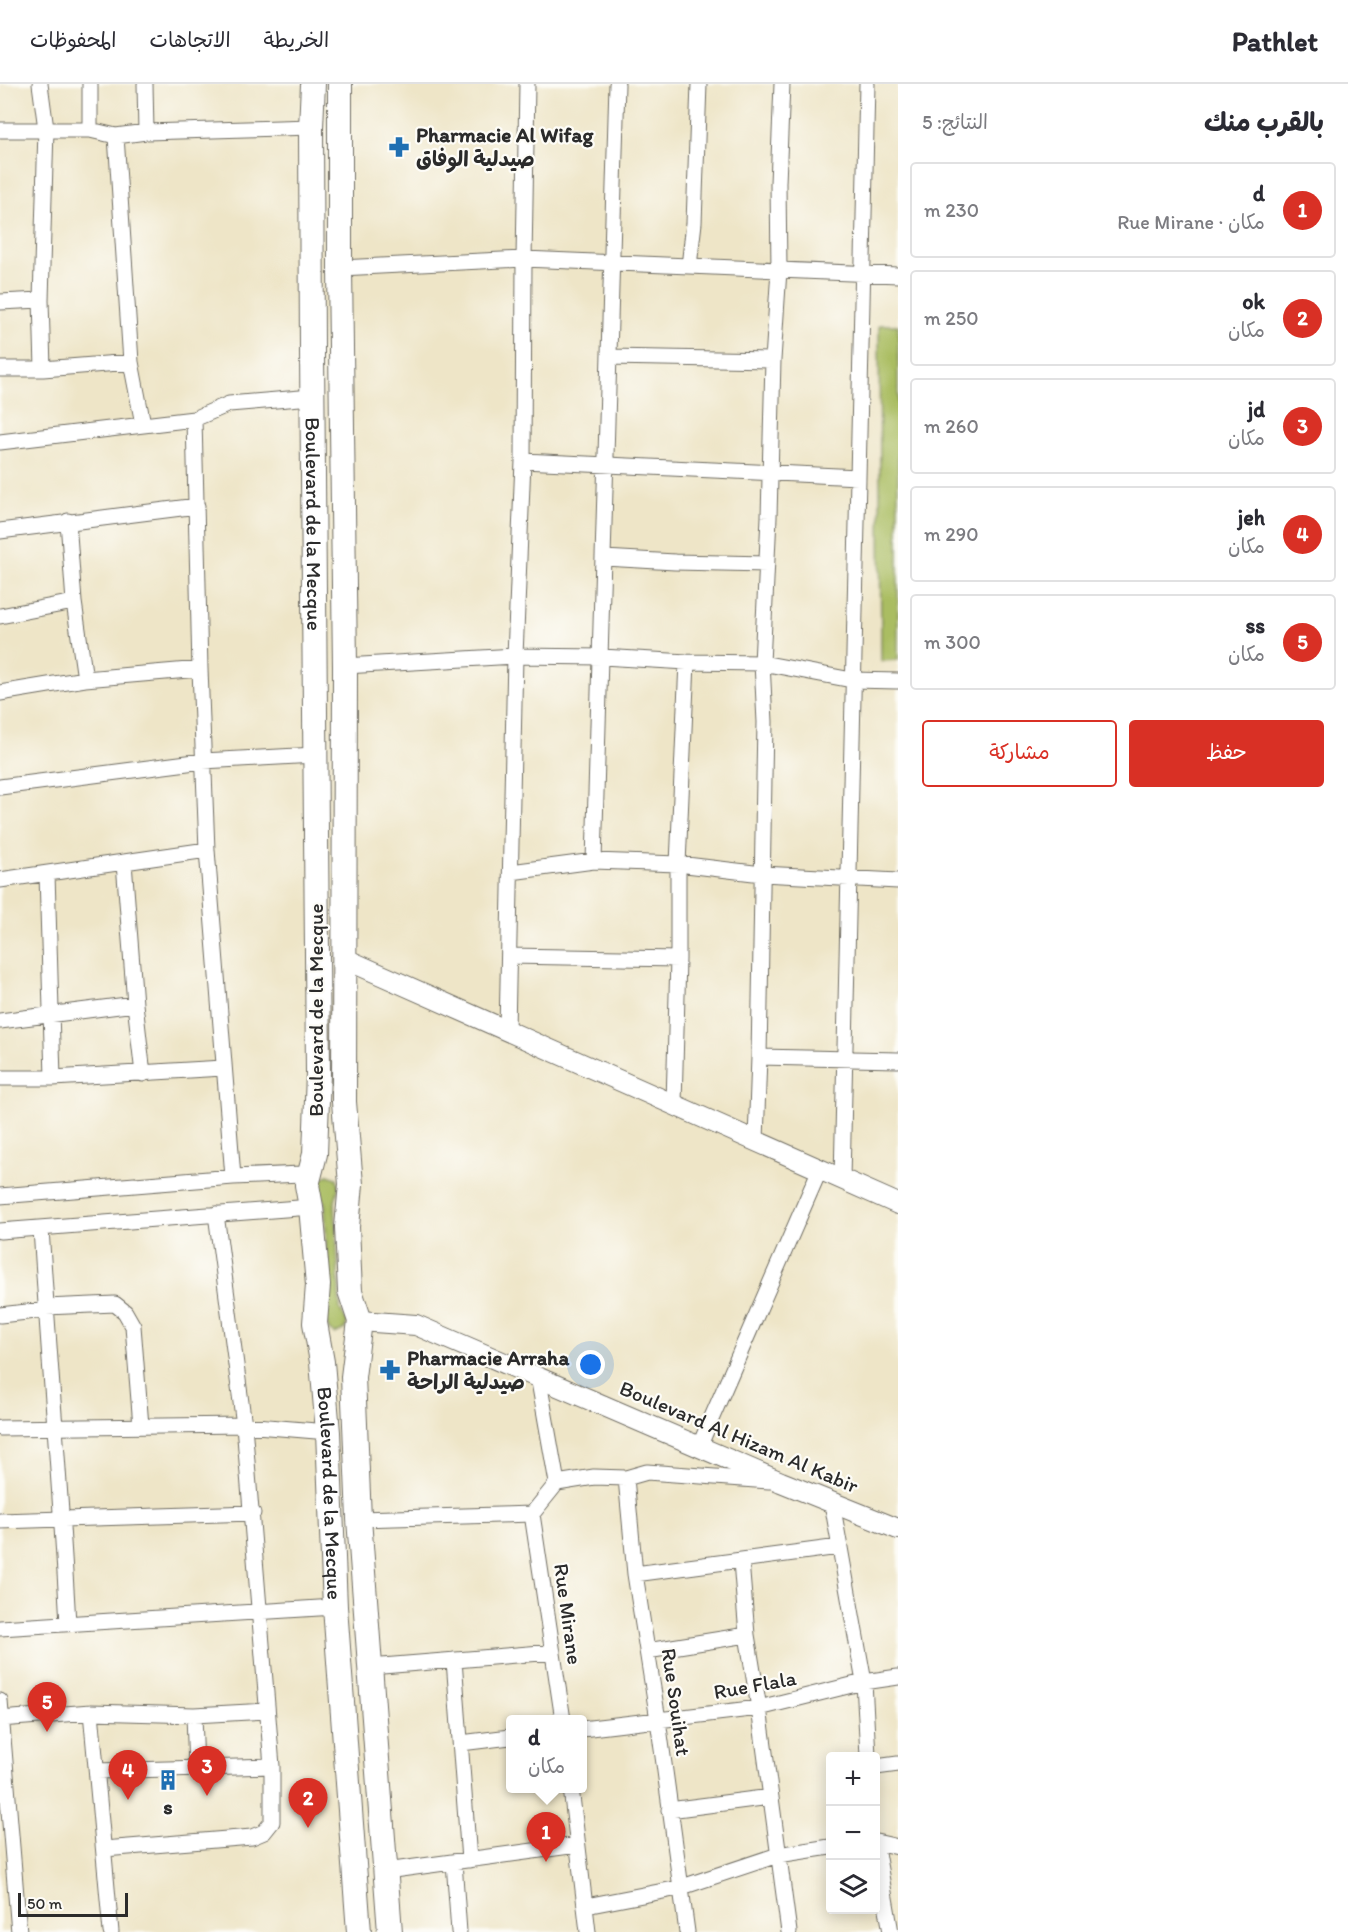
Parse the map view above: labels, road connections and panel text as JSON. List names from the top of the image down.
{
  "streets": {
    "main road": ["Boulevard de la Mecque"],
    "street": [
      "Boulevard Al Hizam Al Kabir",
      "Rue Mirane",
      "Rue Flala",
      "Rue Souihat"
    ]
  },
  "crossings": [
    ["Boulevard de la Mecque", "Boulevard Al Hizam Al Kabir"],
    ["Rue Flala", "Rue Souihat"]
  ],
  "places": {
    "pharmacy": ["Pharmacie Al Wifag صيدلية الوفاق", "Pharmacie Arraha صيدلية الراحة"],
    "building": ["s"]
  },
  "scale_bar": "50 m",
  "page": {
    "header": "Pathlet",
    "nav": ["الخريطة", "الاتجاهات", "المحفوظات"],
    "heading": ["بالقرب منك", "النتائج: 5"],
    "list": [
      {
        "mark": "1",
        "name": "d",
        "note": "مكان · Rue Mirane",
        "value": "230 m"
      },
      {
        "mark": "2",
        "name": "ok",
        "note": "مكان",
        "value": "250 m"
      },
      {
        "mark": "3",
        "name": "jd",
        "note": "مكان",
        "value": "260 m"
      },
      {
        "mark": "4",
        "name": "jeh",
        "note": "مكان",
        "value": "290 m"
      },
      {
        "mark": "5",
        "name": "ss",
        "note": "مكان",
        "value": "300 m"
      }
    ],
    "buttons": ["حفظ", "مشاركة"],
    "pins": [
      "5",
      "3",
      "4",
      "2",
      "1"
    ],
    "popup": ["d", "مكان"],
    "map_buttons": ["+", "−"],
    "scale": "50 m"
  }
}
